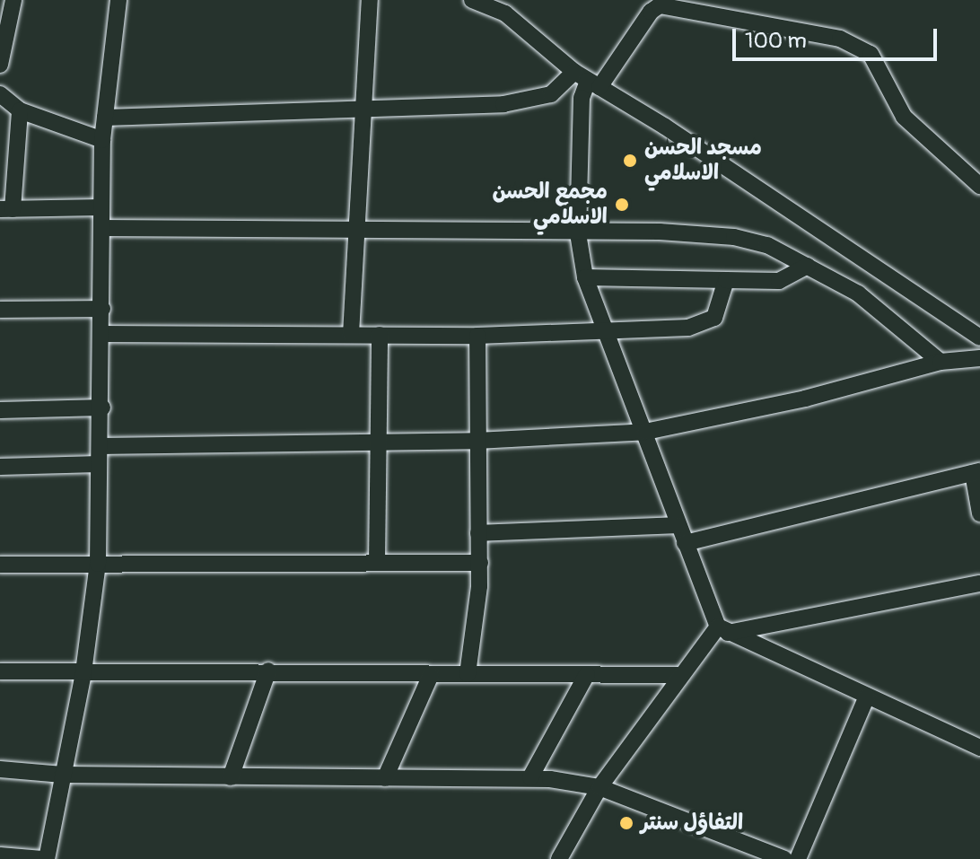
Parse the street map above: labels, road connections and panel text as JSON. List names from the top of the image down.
{
  "places": ["مسجد الحسن الاسلامي", "مجمع الحسن الاسلامي", "التفاؤل سنتر"],
  "scale_bar": "100 m"
}
